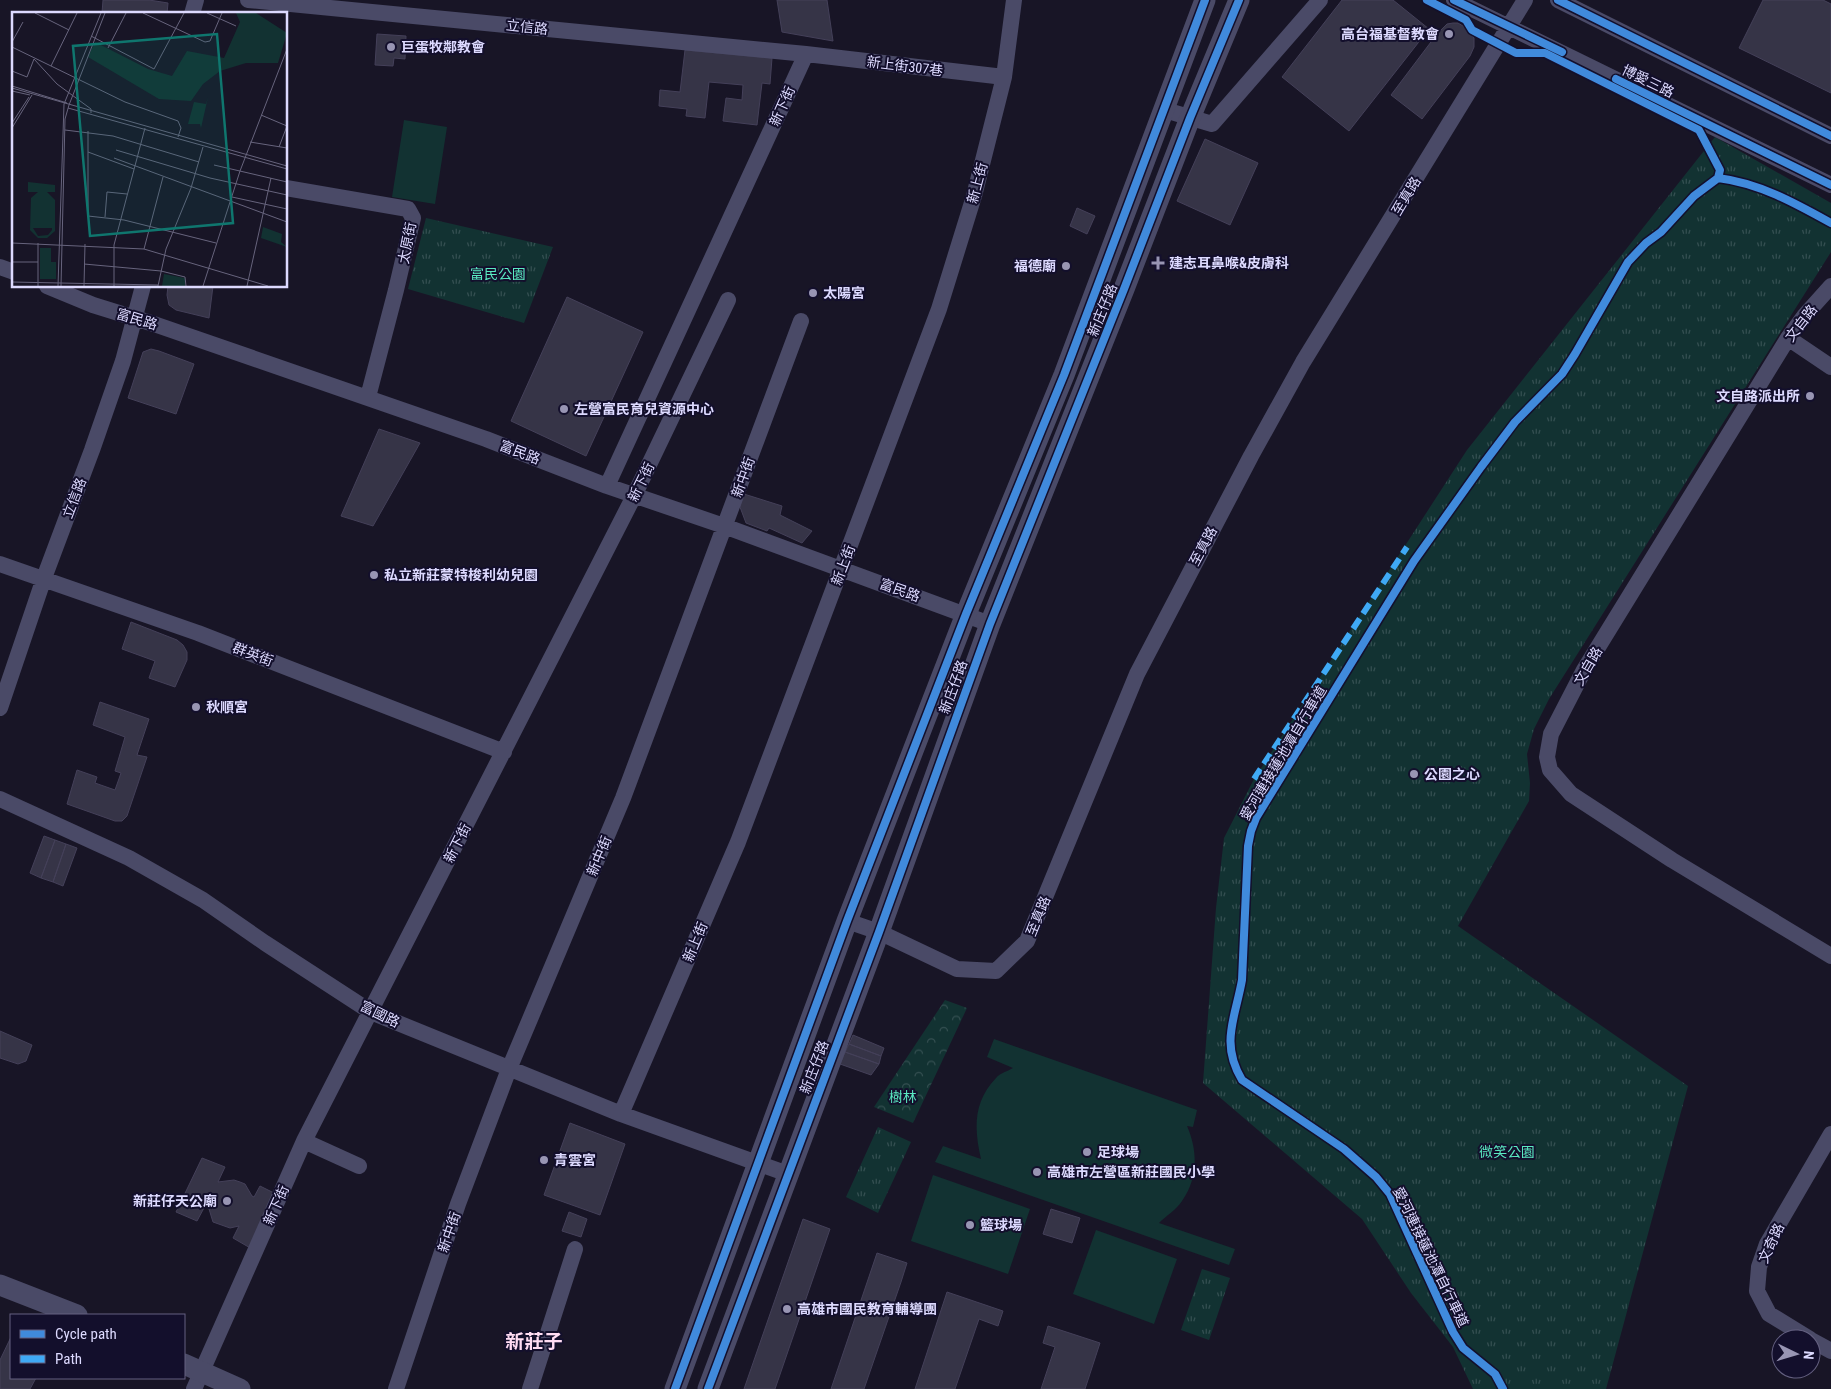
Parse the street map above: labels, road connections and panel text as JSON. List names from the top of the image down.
{
  "streets": {
    "street": [
      "立信路",
      "新上街307巷",
      "博愛三路",
      "新下街",
      "新上街",
      "至真路",
      "太原街",
      "新庄仔路",
      "富民路",
      "文自路",
      "新中街",
      "群英街",
      "富國路",
      "文奇路"
    ],
    "cycle path": ["愛河連接蓮池潭自行車道"]
  },
  "crossings": [
    ["立信路", "新上街307巷"],
    ["立信路", "新下街"],
    ["立信路", "富民路"],
    ["立信路", "群英街"],
    ["新上街307巷", "新下街"],
    ["新上街307巷", "新上街"],
    ["博愛三路", "至真路"],
    ["新下街", "富民路"],
    ["新下街", "群英街"],
    ["新下街", "富國路"],
    ["新上街", "富民路"],
    ["新上街", "富國路"],
    ["至真路", "新庄仔路"],
    ["太原街", "富民路"],
    ["新庄仔路", "富民路"],
    ["新庄仔路", "富國路"],
    ["富民路", "新中街"],
    ["新中街", "富國路"]
  ],
  "districts": ["新莊子"],
  "parks": ["富民公園", "樹林", "微笑公園"],
  "places": {
    "other": [
      "高台福基督教會",
      "巨蛋牧鄰教會",
      "福德廟",
      "太陽宮",
      "文自路派出所",
      "左營富民育兒資源中心",
      "私立新莊蒙特梭利幼兒園",
      "秋順宮",
      "公園之心",
      "足球場",
      "青雲宮",
      "高雄市左營區新莊國民小學",
      "新莊仔天公廟",
      "籃球場",
      "高雄市國民教育輔導團"
    ],
    "health": ["建志耳鼻喉&皮膚科"]
  },
  "legend": ["Cycle path", "Path"],
  "north": "right"
}
